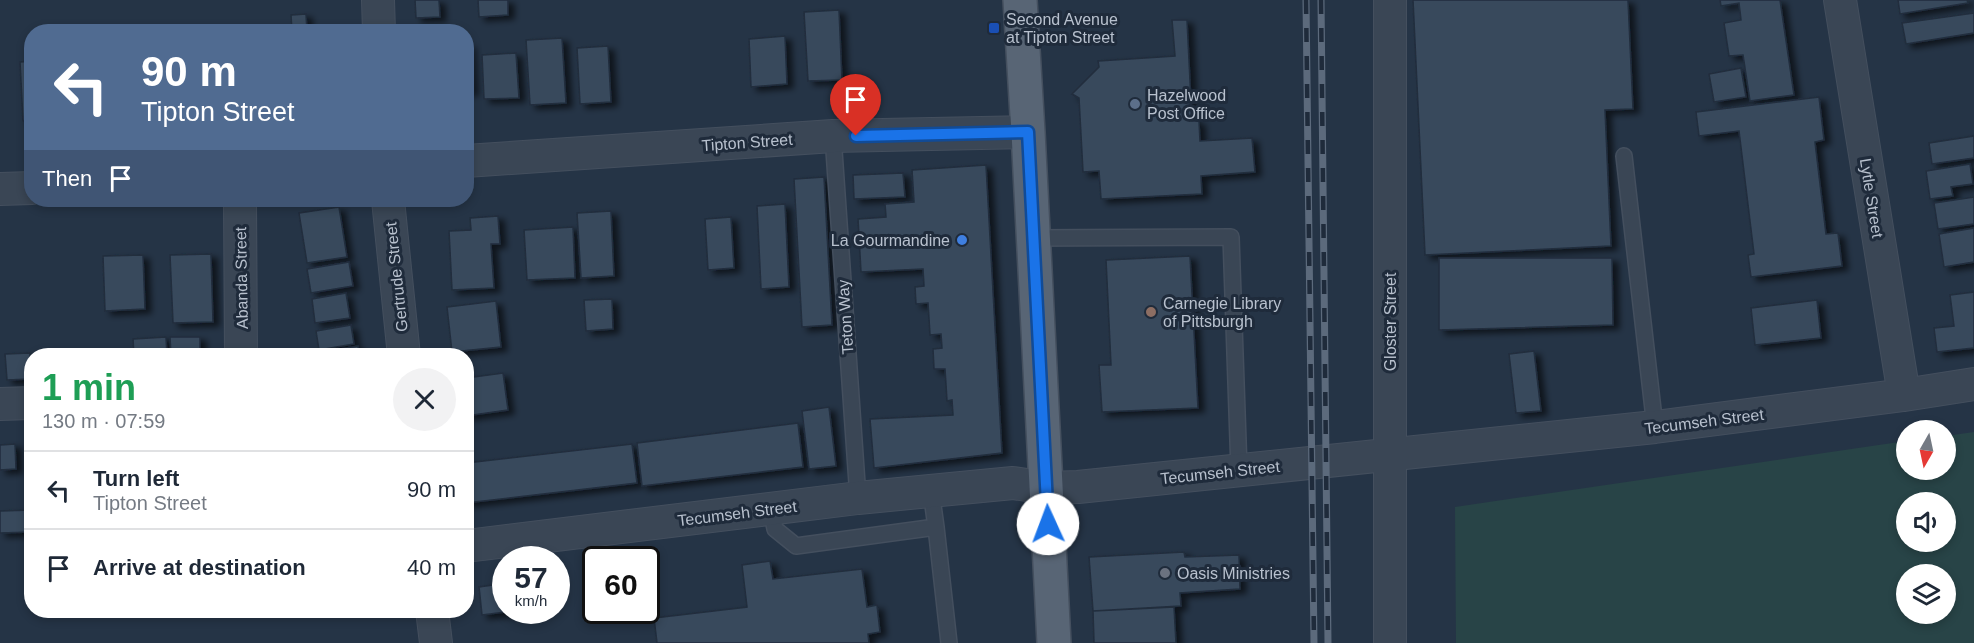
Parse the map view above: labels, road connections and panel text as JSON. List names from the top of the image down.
{
  "streets": {
    "street": [
      "Tipton Street",
      "Lytle Street",
      "Gertrude Street",
      "Abanda Street",
      "Gloster Street",
      "Tecumseh Street"
    ],
    "lane": ["Teton Way"]
  },
  "crossings": [
    ["Tipton Street", "Teton Way"],
    ["Lytle Street", "Tecumseh Street"],
    ["Teton Way", "Tecumseh Street"],
    ["Gloster Street", "Tecumseh Street"]
  ],
  "places": {
    "transit": ["Second Avenue at Tipton Street"],
    "other": [
      "Hazelwood Post Office",
      "La Gourmandine",
      "Carnegie Library of Pittsburgh",
      "Oasis Ministries"
    ]
  },
  "north": "bottom",
  "page": {
    "turn": ["90 m", "Tipton Street"],
    "then": "Then",
    "heading": ["1 min", "130 m · 07:59"],
    "list": [
      {
        "name": "Turn left",
        "note": "Tipton Street",
        "value": "90 m"
      },
      {
        "name": "Arrive at destination",
        "value": "40 m"
      }
    ],
    "speed": "57 km/h",
    "limit": "60"
  }
}
